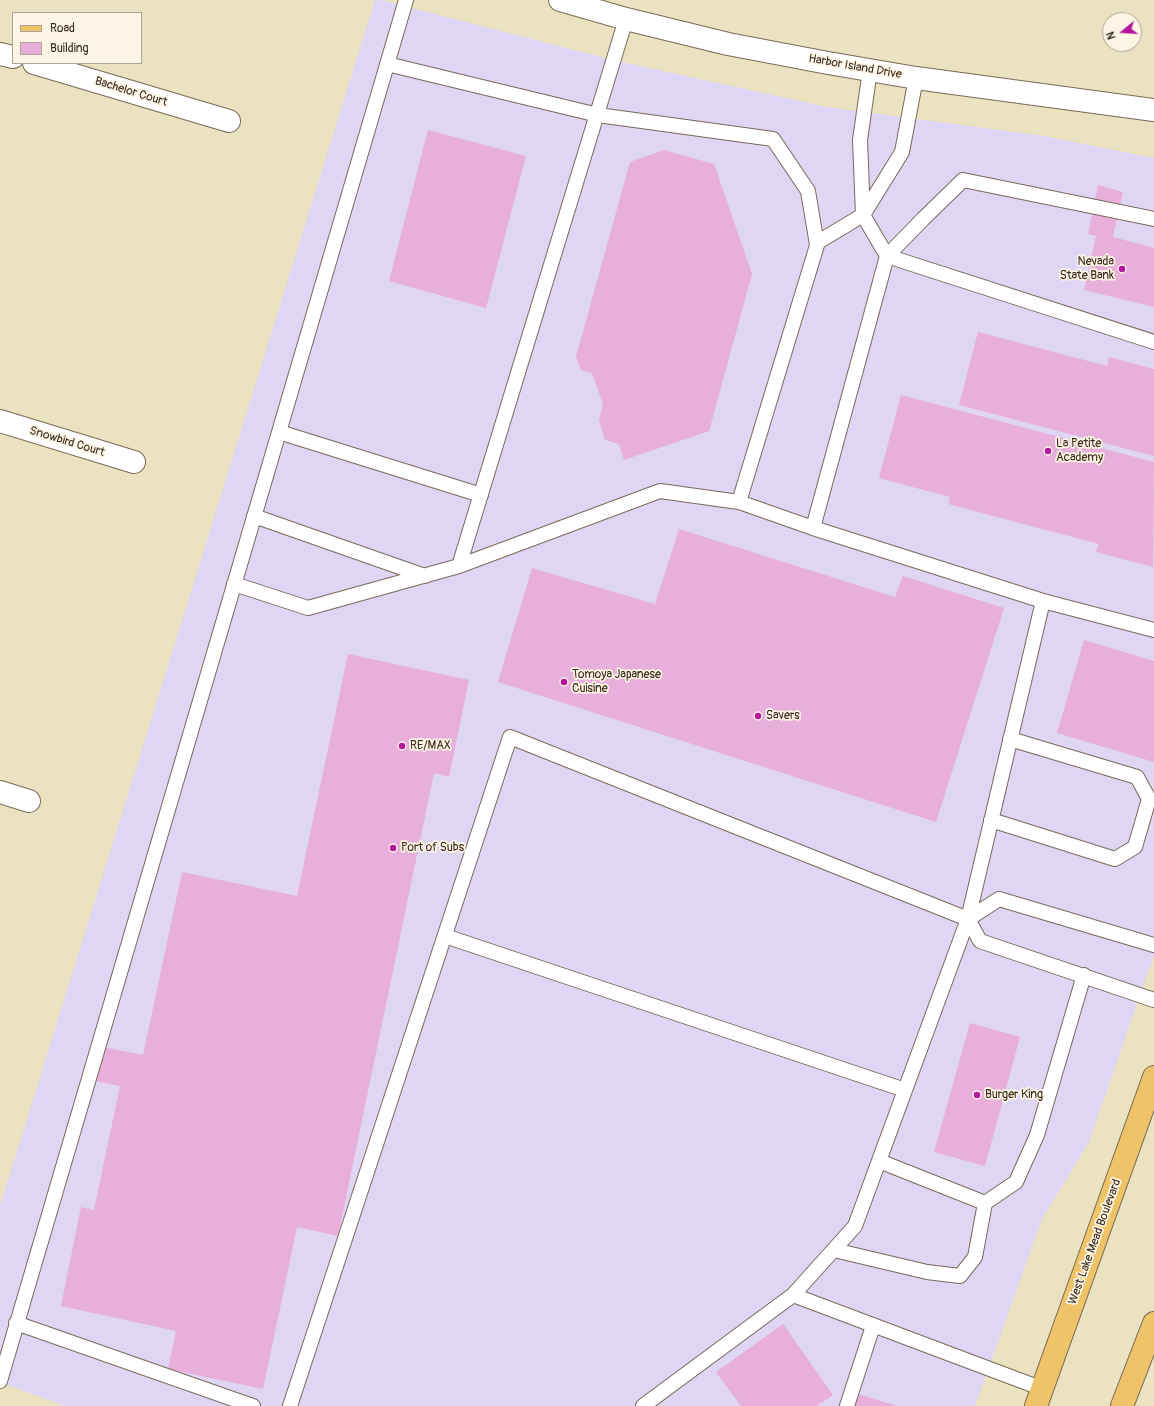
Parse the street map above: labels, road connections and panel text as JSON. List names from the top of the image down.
{
  "streets": {
    "main road": ["West Lake Mead Boulevard"],
    "street": ["Harbor Island Drive", "Bachelor Court", "Snowbird Court"]
  },
  "places": [
    "Nevada State Bank",
    "La Petite Academy",
    "Tomoya Japanese Cuisine",
    "Savers",
    "RE/MAX",
    "Port of Subs",
    "Burger King"
  ],
  "legend": ["Road", "Building"],
  "north": "left"
}
